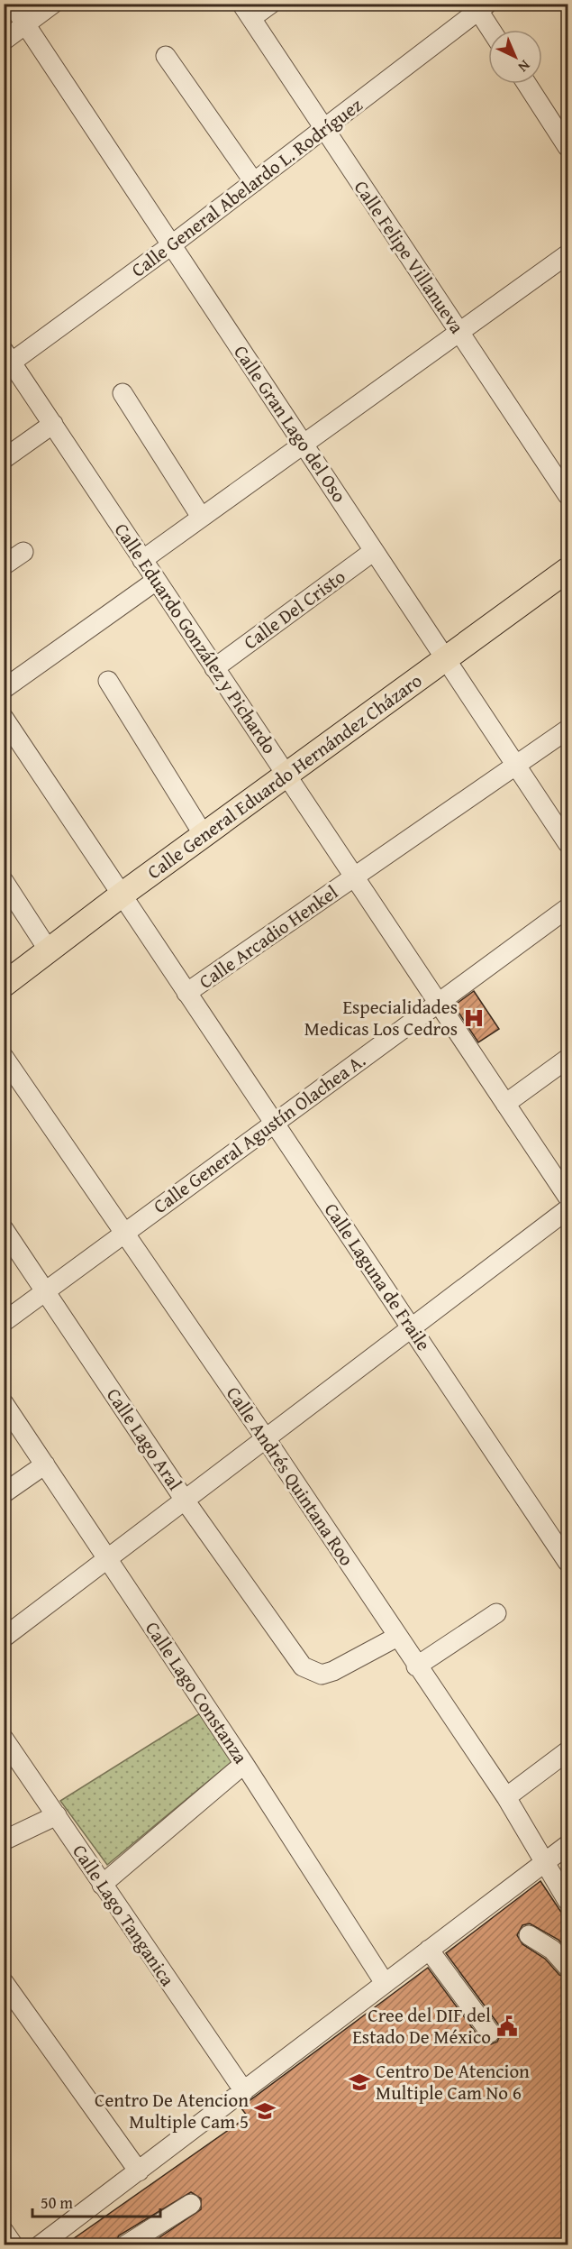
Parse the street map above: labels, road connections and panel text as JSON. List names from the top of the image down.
{
  "streets": {
    "main road": ["Calle General Eduardo Hernández Cházaro"],
    "street": [
      "Calle General Abelardo L. Rodríguez",
      "Calle Felipe Villanueva",
      "Calle Gran Lago del Oso",
      "Calle Del Cristo",
      "Calle Eduardo González y Pichardo",
      "Calle Arcadio Henkel",
      "Calle General Agustín Olachea A.",
      "Calle Laguna de Fraile",
      "Calle Lago Aral",
      "Calle Andrés Quintana Roo",
      "Calle Lago Constanza",
      "Calle Lago Tanganica"
    ]
  },
  "crossings": [
    ["Calle General Abelardo L. Rodríguez", "Calle Felipe Villanueva"],
    ["Calle General Abelardo L. Rodríguez", "Calle Gran Lago del Oso"],
    ["Calle General Abelardo L. Rodríguez", "Calle Eduardo González y Pichardo"],
    ["Calle Gran Lago del Oso", "Calle Del Cristo"],
    ["Calle Gran Lago del Oso", "Calle General Eduardo Hernández Cházaro"],
    ["Calle Gran Lago del Oso", "Calle Arcadio Henkel"],
    ["Calle Del Cristo", "Calle Eduardo González y Pichardo"],
    ["Calle Eduardo González y Pichardo", "Calle General Eduardo Hernández Cházaro"],
    ["Calle Eduardo González y Pichardo", "Calle Arcadio Henkel"],
    ["Calle Eduardo González y Pichardo", "Calle General Agustín Olachea A."],
    ["Calle General Eduardo Hernández Cházaro", "Calle Arcadio Henkel"],
    ["Calle Arcadio Henkel", "Calle Laguna de Fraile"],
    ["Calle General Agustín Olachea A.", "Calle Laguna de Fraile"],
    ["Calle General Agustín Olachea A.", "Calle Lago Aral"],
    ["Calle General Agustín Olachea A.", "Calle Andrés Quintana Roo"],
    ["Calle Lago Aral", "Calle Andrés Quintana Roo"]
  ],
  "places": {
    "hospital": ["Especialidades Medicas Los Cedros"],
    "public building": ["Cree del DIF del Estado De México"],
    "school or university": ["Centro De Atencion Multiple Cam No 6", "Centro De Atencion Multiple Cam 5"]
  },
  "scale_bar": "50 m",
  "north": "bottom right"
}
